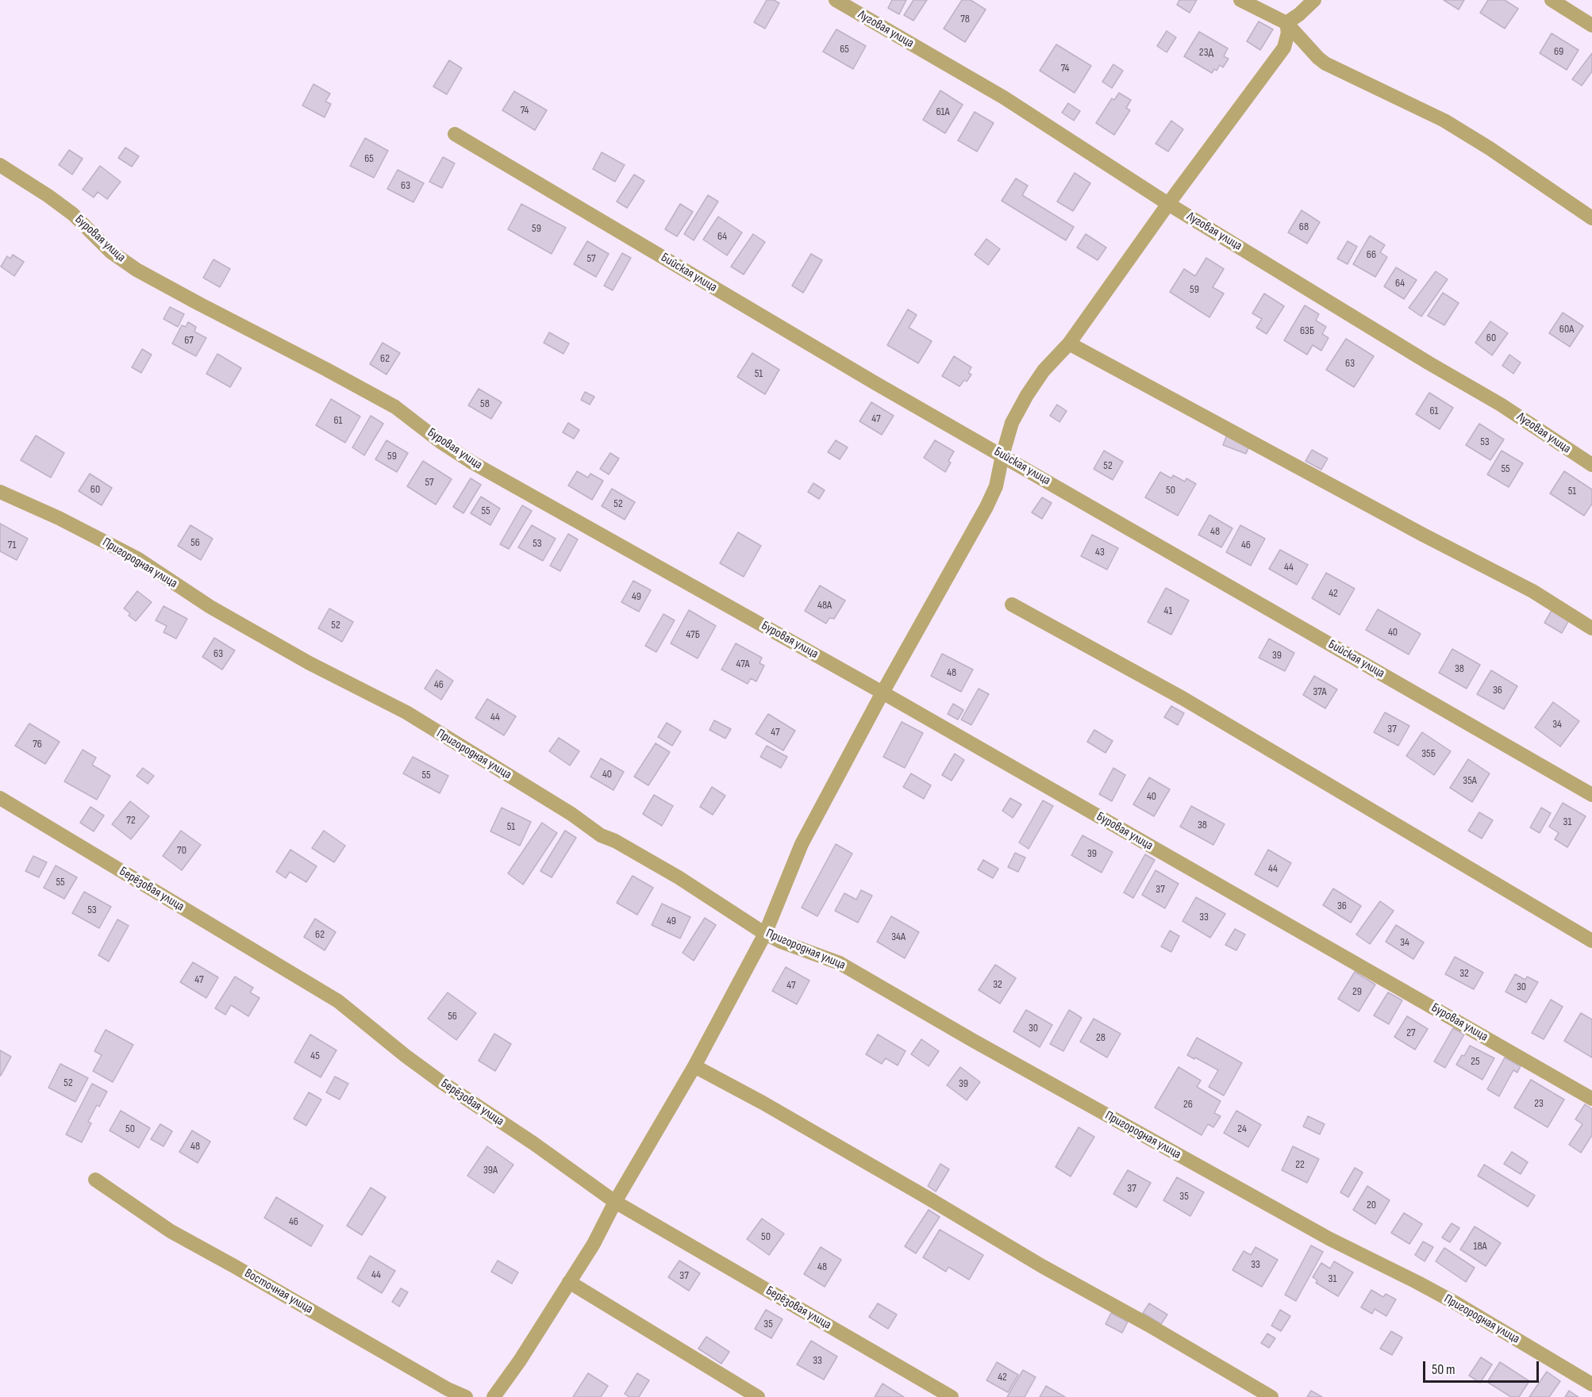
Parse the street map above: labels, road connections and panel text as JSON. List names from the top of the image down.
{
  "streets": {
    "street": [
      "Луговая улица",
      "Буровая улица",
      "Бийская улица",
      "Пригородная улица",
      "Берёзовая улица",
      "Восточная улица"
    ]
  },
  "house_numbers": [
    "78",
    "65",
    "69",
    "23Д",
    "74",
    "74",
    "61А",
    "65",
    "63",
    "68",
    "59",
    "64",
    "66",
    "57",
    "64",
    "59",
    "60А",
    "63Б",
    "60",
    "67",
    "62",
    "63",
    "51",
    "58",
    "61",
    "47",
    "61",
    "53",
    "59",
    "52",
    "55",
    "57",
    "60",
    "50",
    "51",
    "52",
    "55",
    "48",
    "56",
    "53",
    "71",
    "46",
    "43",
    "44",
    "42",
    "49",
    "48А",
    "41",
    "52",
    "40",
    "47Б",
    "63",
    "39",
    "47А",
    "38",
    "48",
    "46",
    "36",
    "37А",
    "44",
    "34",
    "37",
    "47",
    "76",
    "35Б",
    "40",
    "55",
    "35А",
    "40",
    "72",
    "31",
    "38",
    "51",
    "70",
    "39",
    "44",
    "55",
    "37",
    "36",
    "53",
    "33",
    "49",
    "62",
    "34А",
    "34",
    "32",
    "47",
    "32",
    "47",
    "30",
    "29",
    "56",
    "30",
    "27",
    "28",
    "45",
    "25",
    "52",
    "39",
    "23",
    "26",
    "50",
    "24",
    "48",
    "22",
    "39А",
    "37",
    "35",
    "20",
    "46",
    "50",
    "18А",
    "33",
    "48",
    "44",
    "37",
    "31",
    "35",
    "33",
    "42"
  ],
  "scale_bar": "50 m"
}
